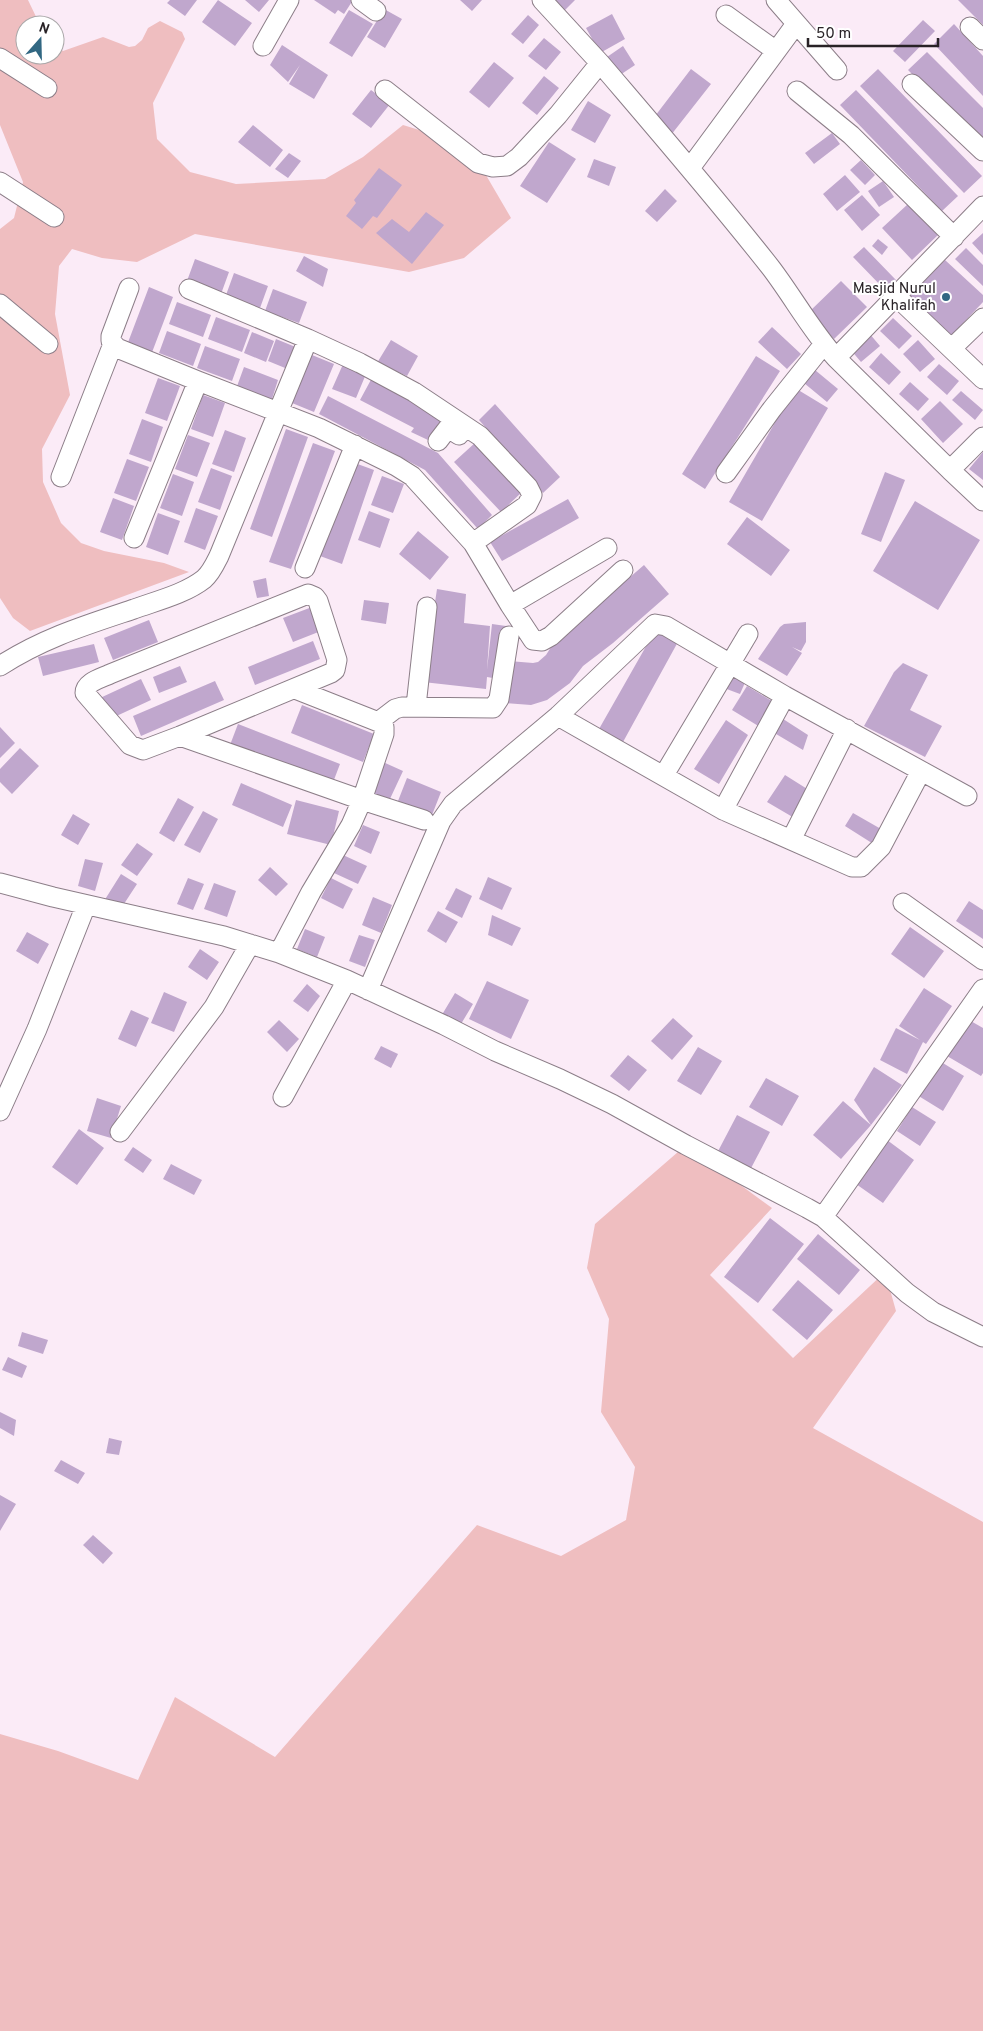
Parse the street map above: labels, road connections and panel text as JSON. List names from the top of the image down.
{
  "places": ["Masjid Nurul Khalifah"],
  "scale_bar": "50 m",
  "north": "top"
}
